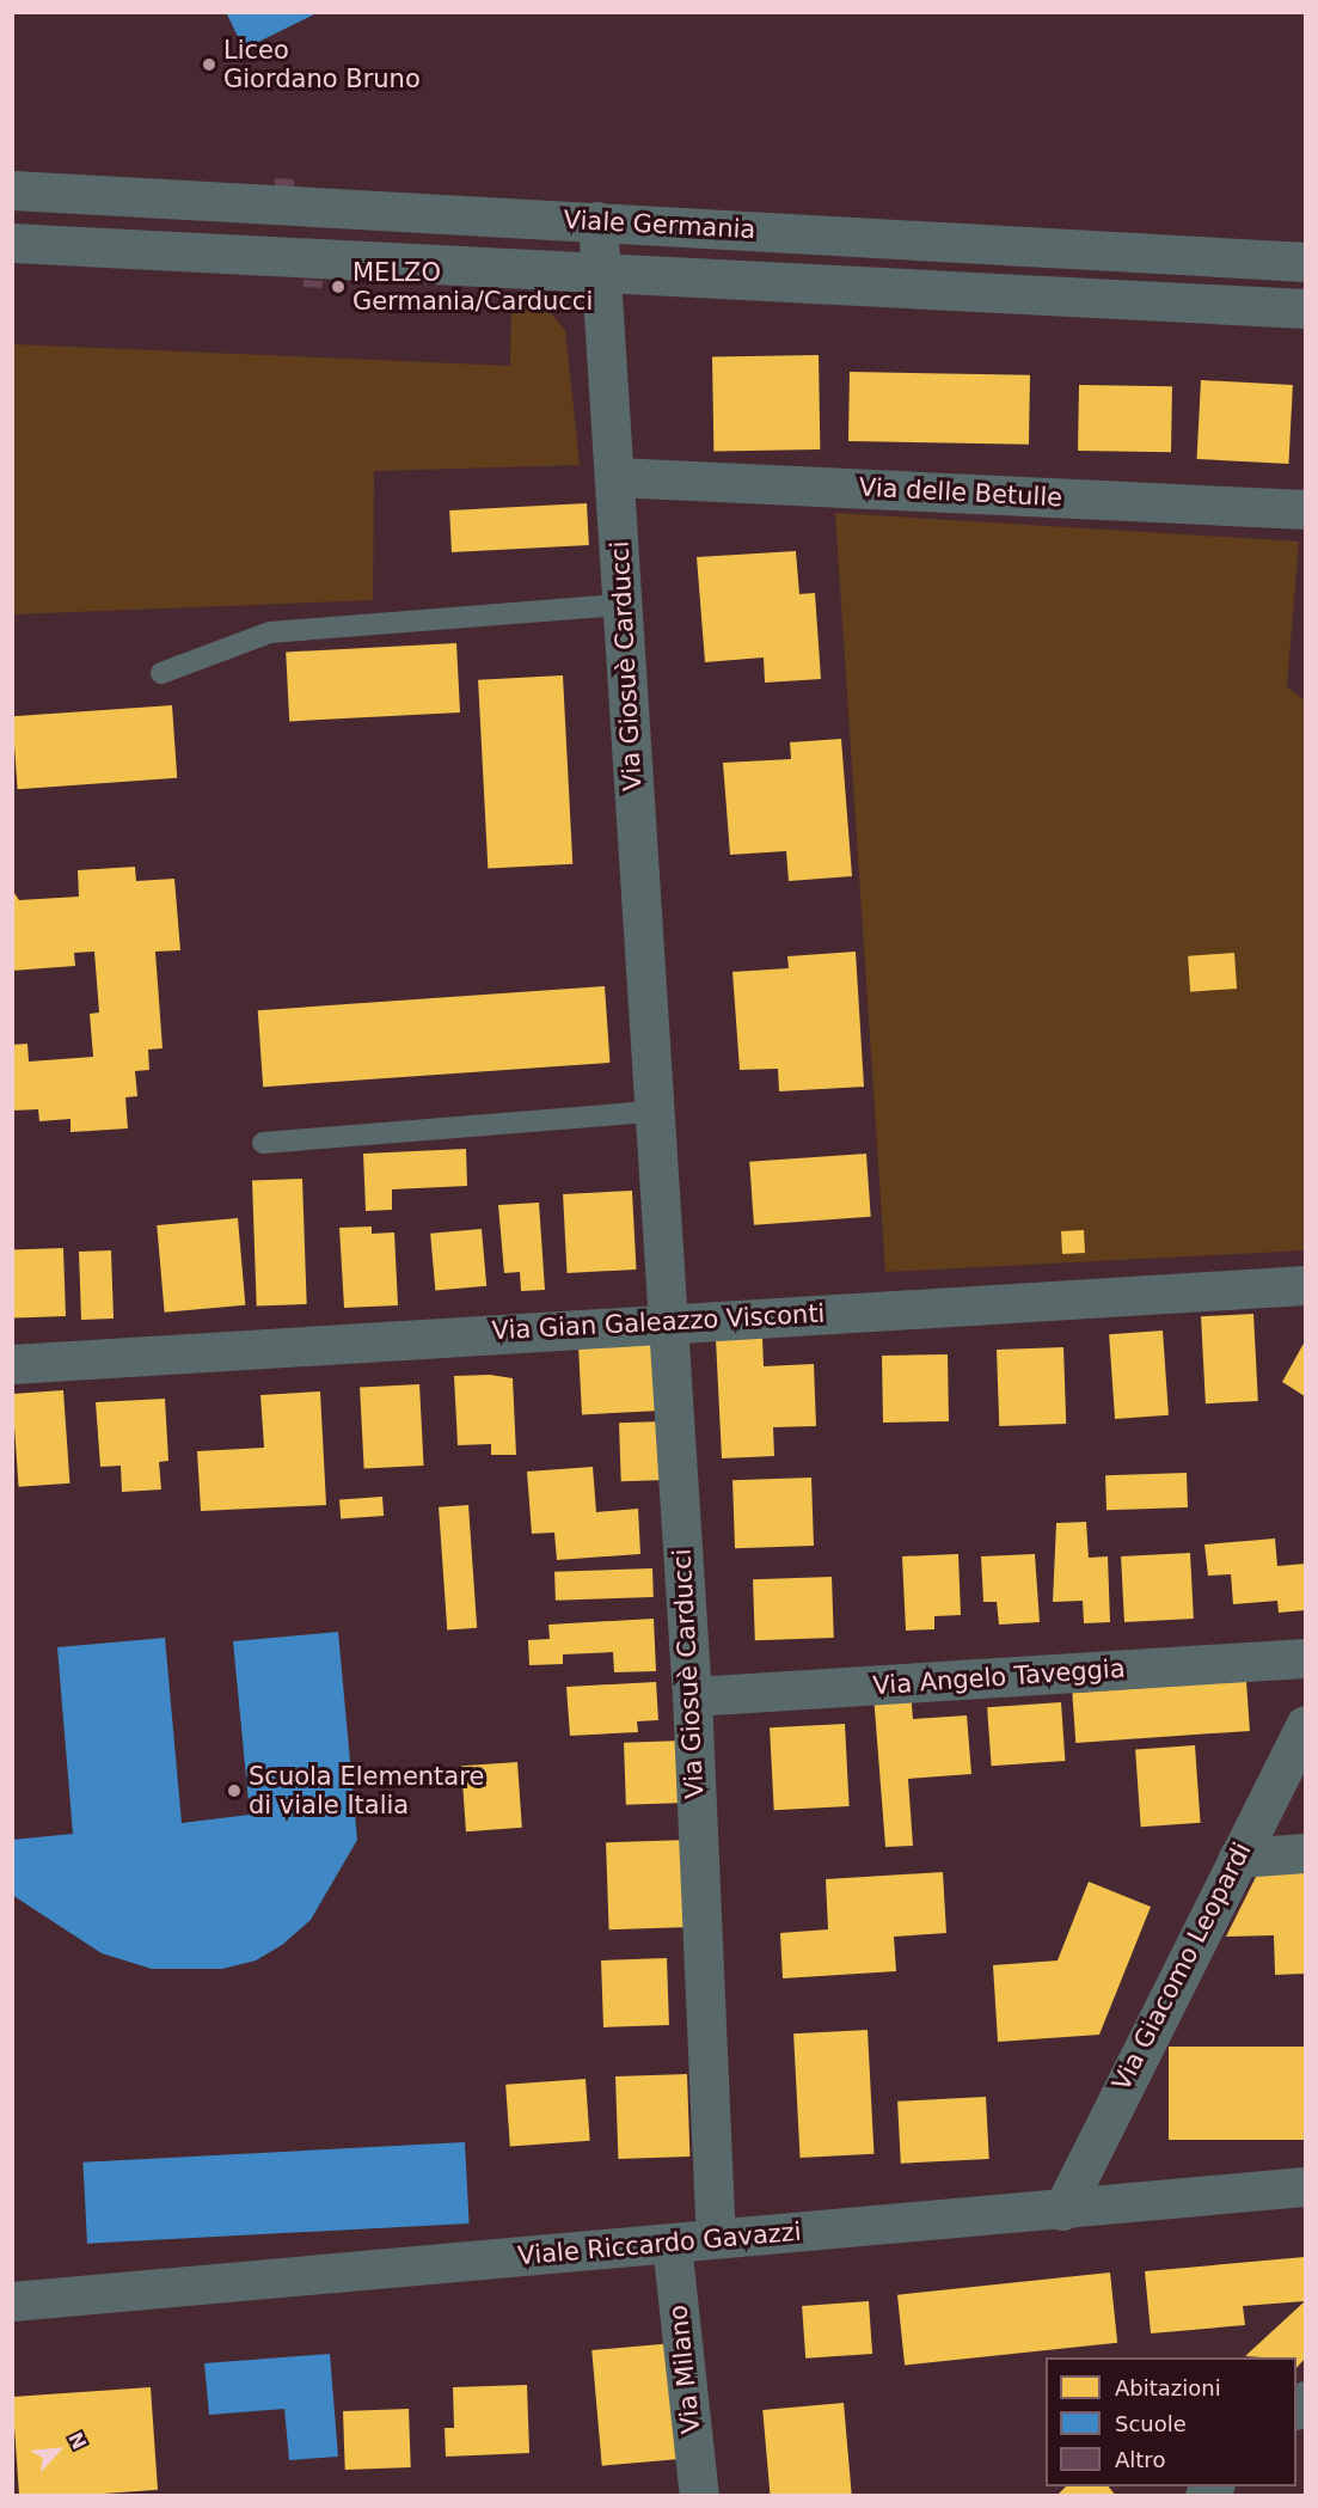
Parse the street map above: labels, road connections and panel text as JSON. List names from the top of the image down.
{
  "streets": {
    "street": [
      "Viale Germania",
      "Via delle Betulle",
      "Via Giosuè Carducci",
      "Via Gian Galeazzo Visconti",
      "Via Angelo Taveggia",
      "Via Giacomo Leopardi",
      "Viale Riccardo Gavazzi",
      "Via Milano"
    ]
  },
  "crossings": [
    ["Viale Germania", "Via Giosuè Carducci"],
    ["Via delle Betulle", "Via Giosuè Carducci"],
    ["Via Giosuè Carducci", "Via Gian Galeazzo Visconti"],
    ["Via Giosuè Carducci", "Via Angelo Taveggia"],
    ["Via Giosuè Carducci", "Viale Riccardo Gavazzi"],
    ["Via Giacomo Leopardi", "Viale Riccardo Gavazzi"],
    ["Viale Riccardo Gavazzi", "Via Milano"]
  ],
  "places": ["Liceo Giordano Bruno", "MELZO Germania/Carducci", "Scuola Elementare di viale Italia"],
  "legend": ["Abitazioni", "Scuole", "Altro"],
  "north": "top right"
}
